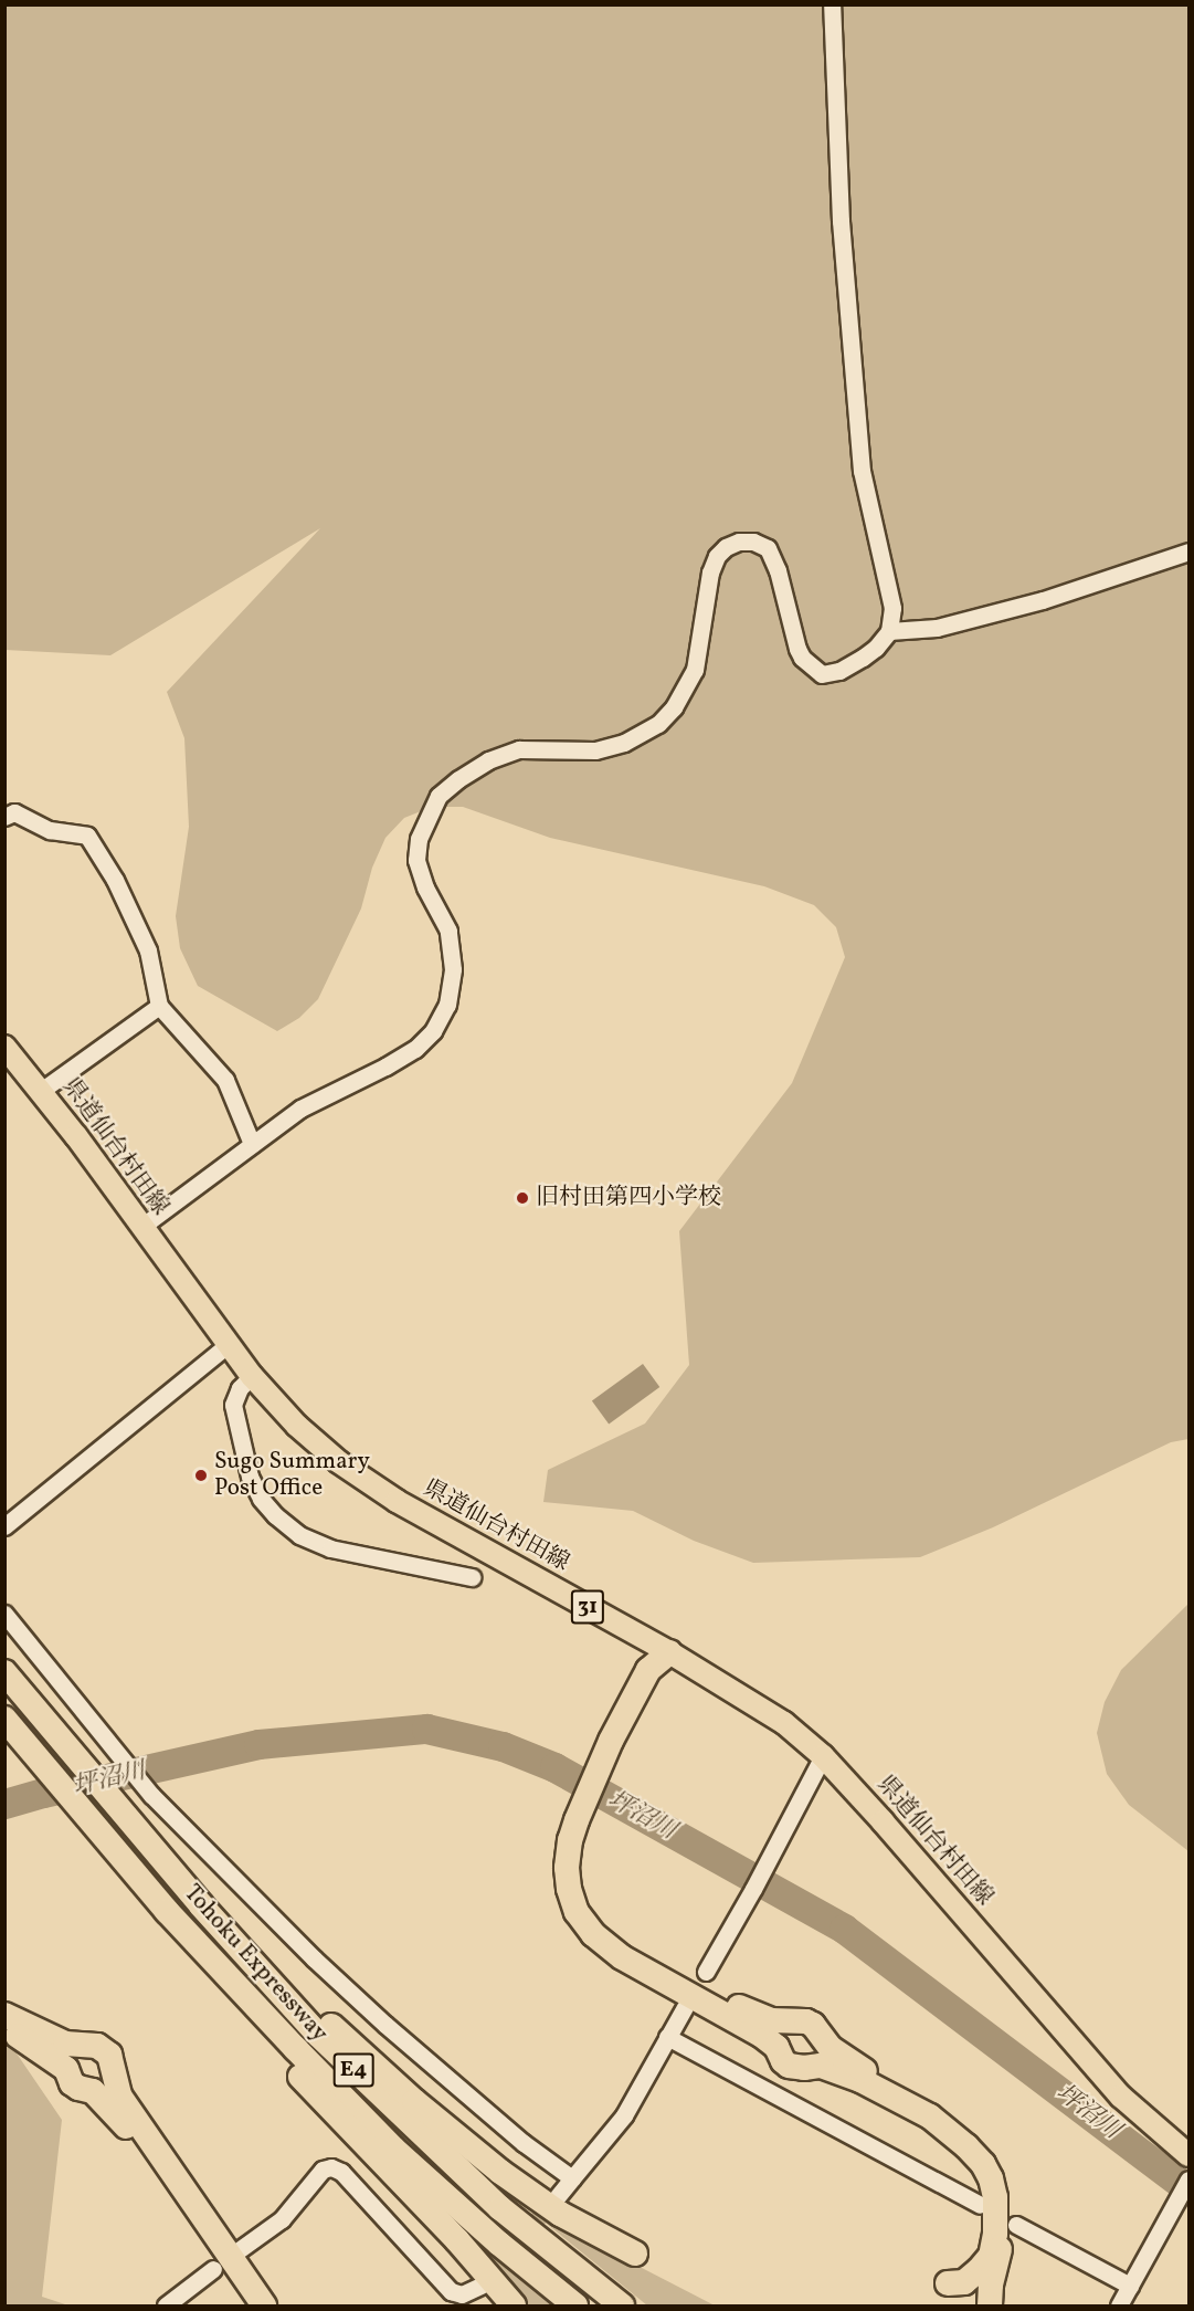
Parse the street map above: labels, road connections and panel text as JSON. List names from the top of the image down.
{
  "streets": {
    "highway": ["Tohoku Expressway", "E4"],
    "main road": ["県道仙台村田線", "31"]
  },
  "water": ["坪沼川"],
  "places": ["旧村田第四小学校", "Sugo Summary Post Office"]
}
